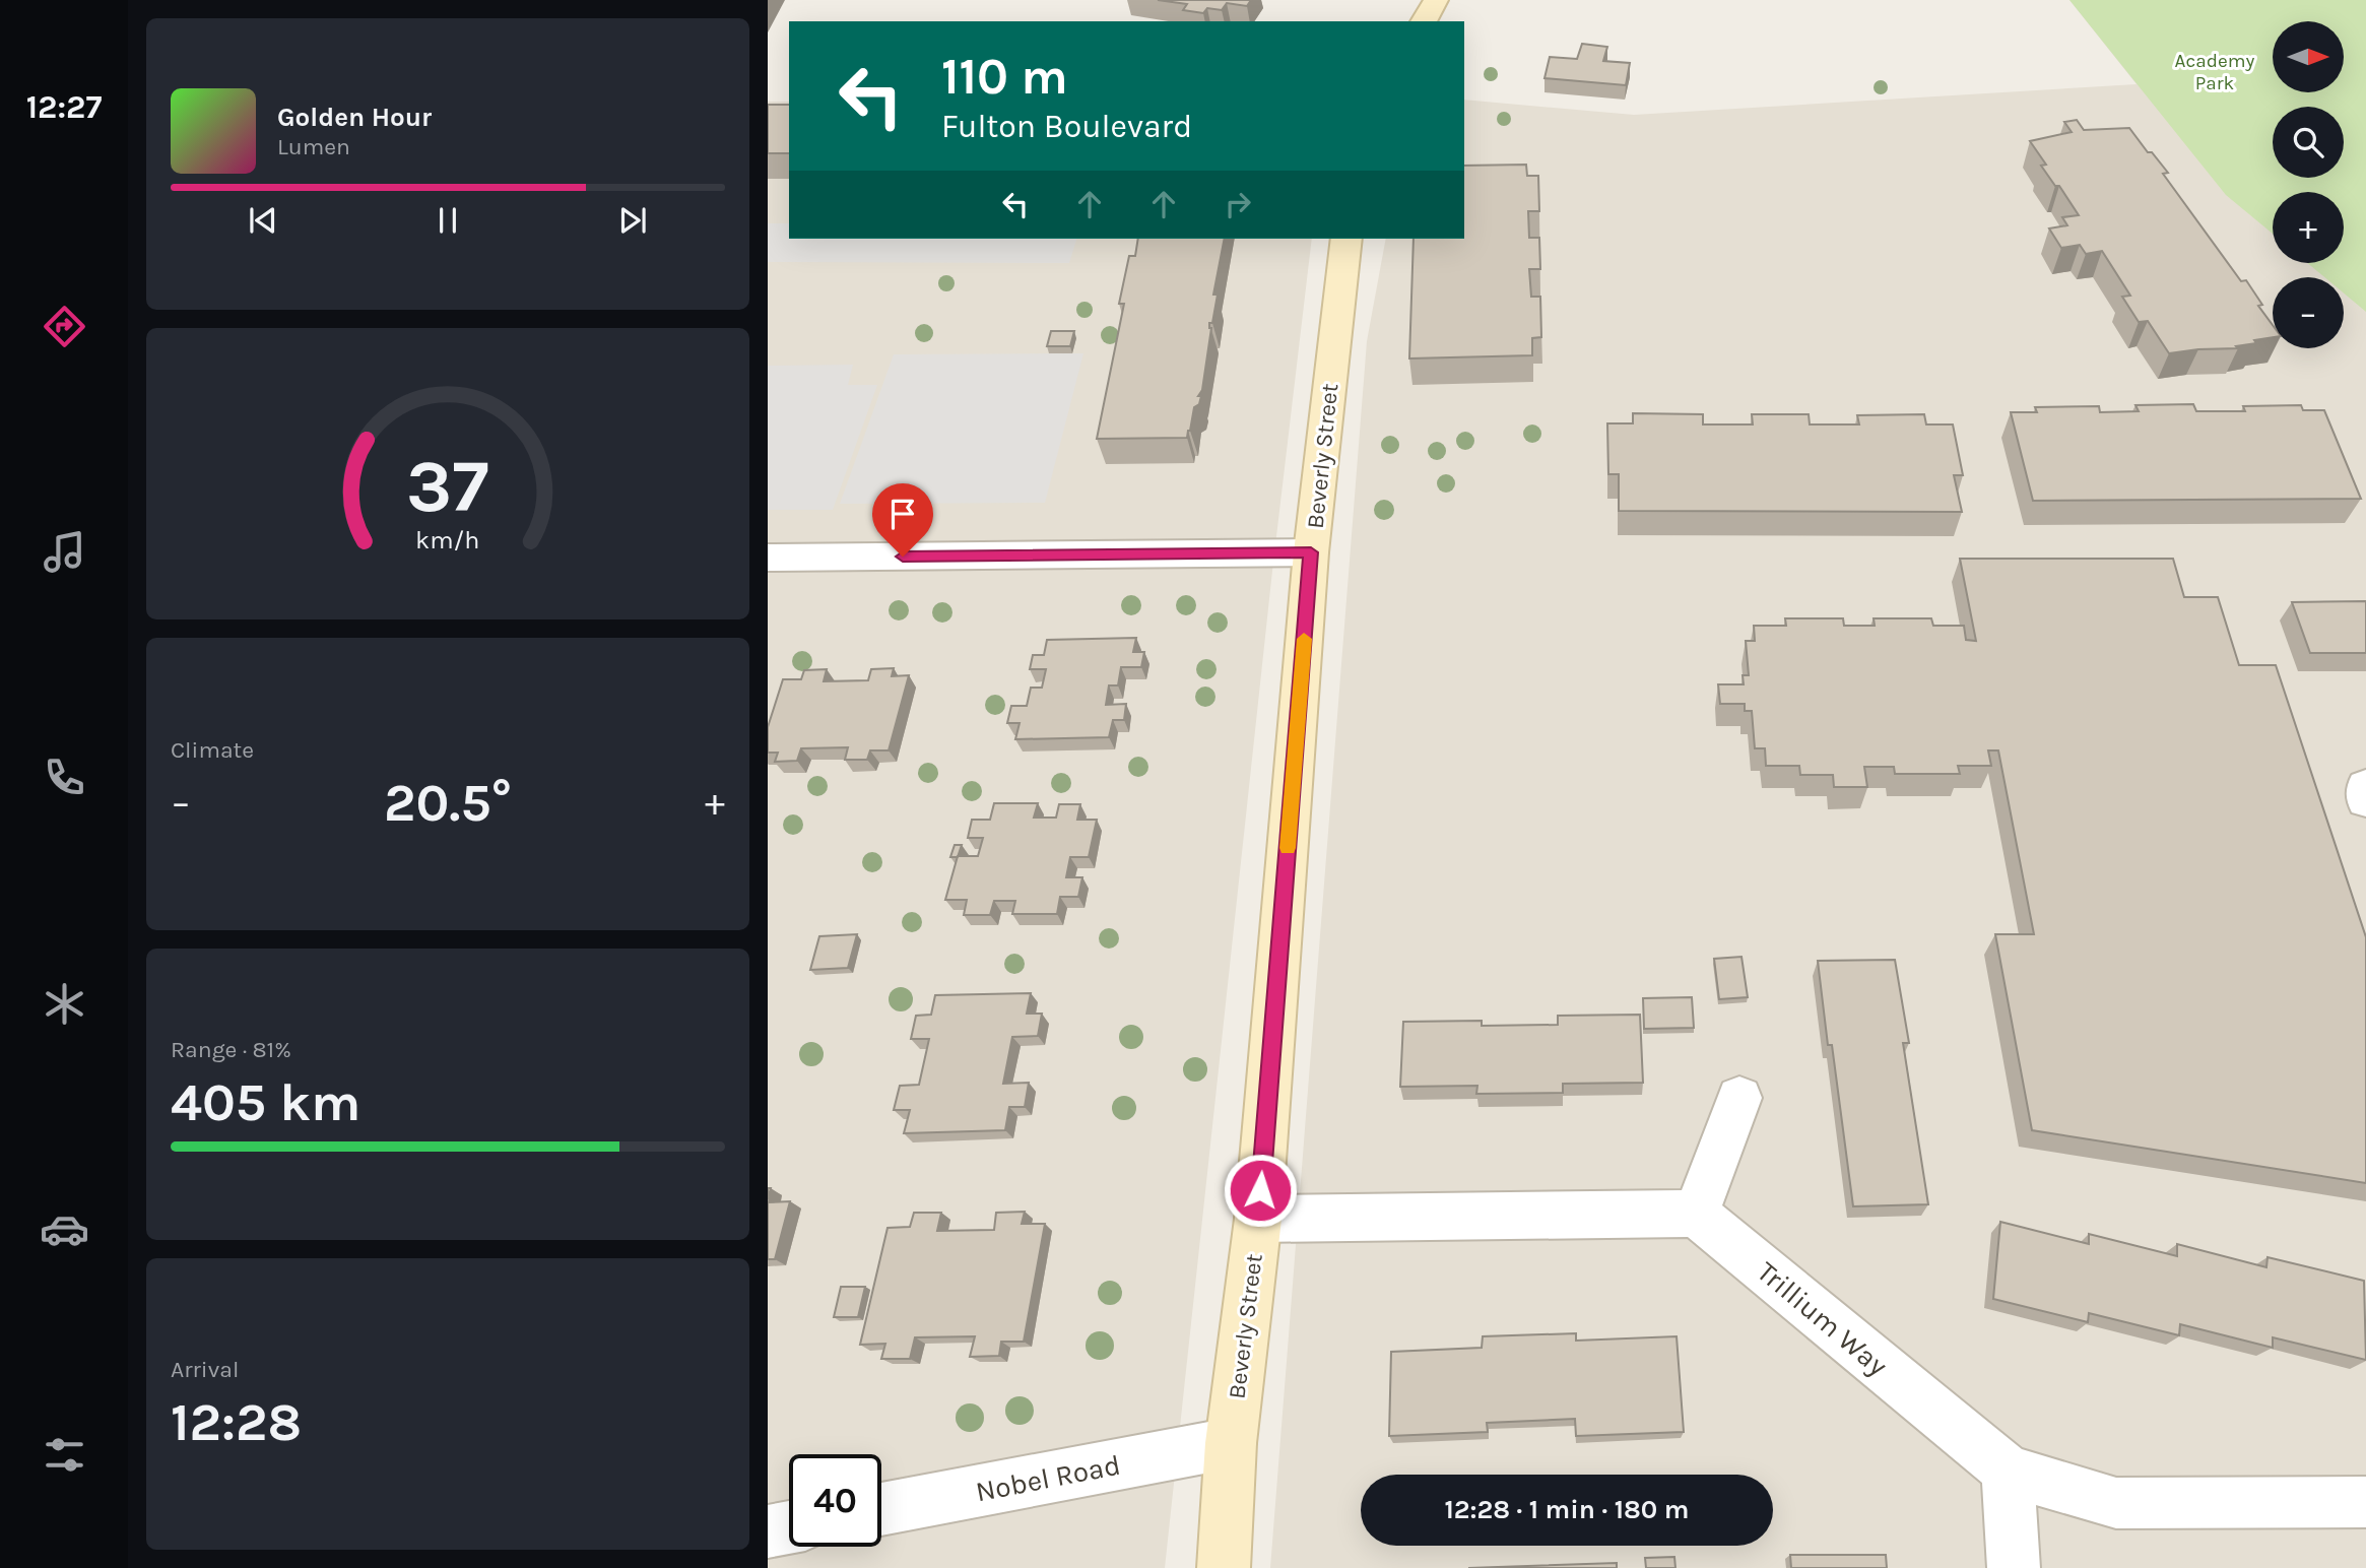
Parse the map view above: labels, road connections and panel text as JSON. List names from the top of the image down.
{
  "streets": {
    "street": ["Beverly Street", "Trillium Way", "Nobel Road"]
  },
  "crossings": [
    ["Beverly Street", "Nobel Road"]
  ],
  "parks": ["Academy Park"],
  "north": "right",
  "page": {
    "tabs": "12:27",
    "map_buttons": ["+", "−"],
    "turn": ["110 m", "Fulton Boulevard"],
    "song": ["Golden Hour", "Lumen"],
    "tile": [
      "Climate",
      ["Range · 81%", "405 km"],
      ["Arrival", "12:28"]
    ],
    "heat": ["−", "20.5°", "+"],
    "limit": "40",
    "trip": "12:28 · 1 min · 180 m",
    "gauge": ["37", "km/h"]
  }
}
